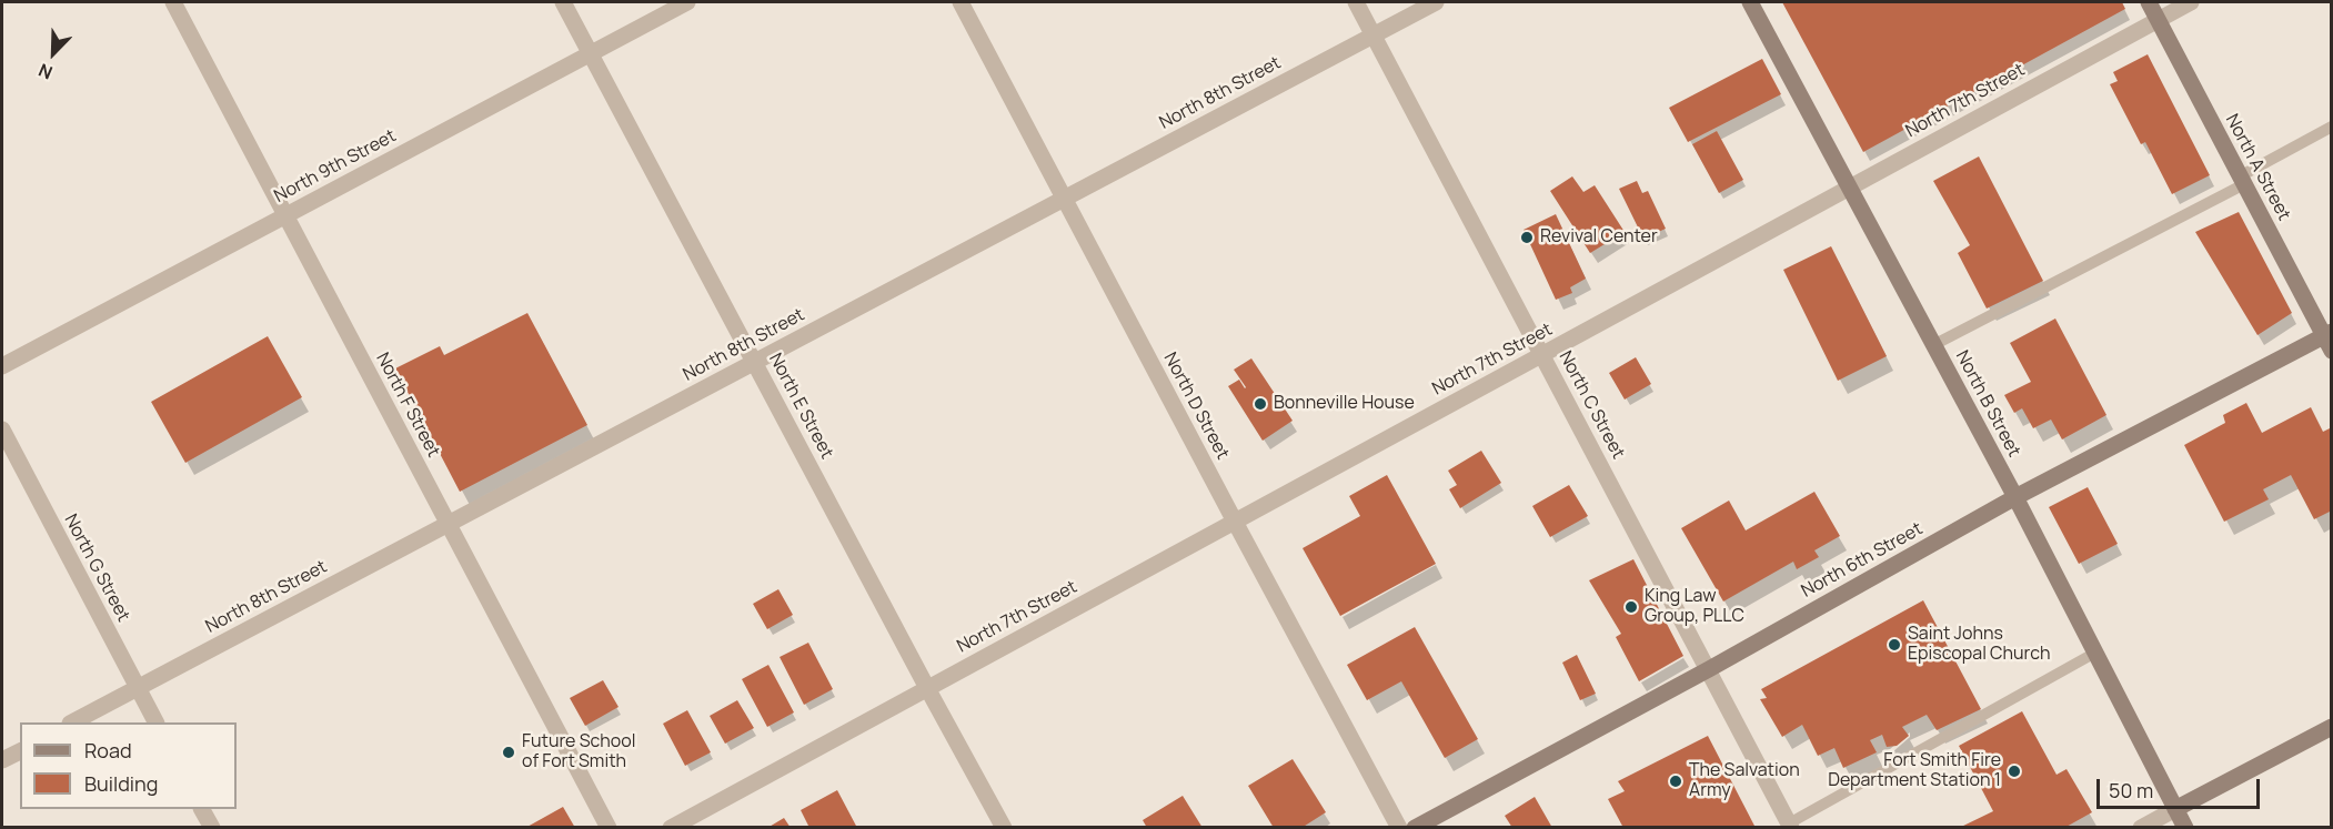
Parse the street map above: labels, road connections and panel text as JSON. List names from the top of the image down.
{
  "streets": {
    "street": [
      "North 8th Street",
      "North 7th Street",
      "North 9th Street",
      "North A Street",
      "North B Street",
      "North F Street",
      "North C Street",
      "North E Street",
      "North D Street",
      "North 6th Street",
      "North G Street"
    ]
  },
  "crossings": [
    ["North 8th Street", "North F Street"],
    ["North 8th Street", "North C Street"],
    ["North 8th Street", "North E Street"],
    ["North 8th Street", "North D Street"],
    ["North 8th Street", "North G Street"],
    ["North 7th Street", "North A Street"],
    ["North 7th Street", "North B Street"],
    ["North 7th Street", "North C Street"],
    ["North 7th Street", "North E Street"],
    ["North 7th Street", "North D Street"],
    ["North 9th Street", "North F Street"],
    ["North 9th Street", "North E Street"],
    ["North A Street", "North 6th Street"],
    ["North B Street", "North 6th Street"],
    ["North C Street", "North 6th Street"]
  ],
  "places": [
    "Revival Center",
    "Bonneville House",
    "King Law Group, PLLC",
    "Saint Johns Episcopal Church",
    "Future School of Fort Smith",
    "Fort Smith Fire Department Station 1",
    "The Salvation Army"
  ],
  "legend": ["Road", "Building"],
  "scale_bar": "50 m",
  "north": "bottom left"
}
